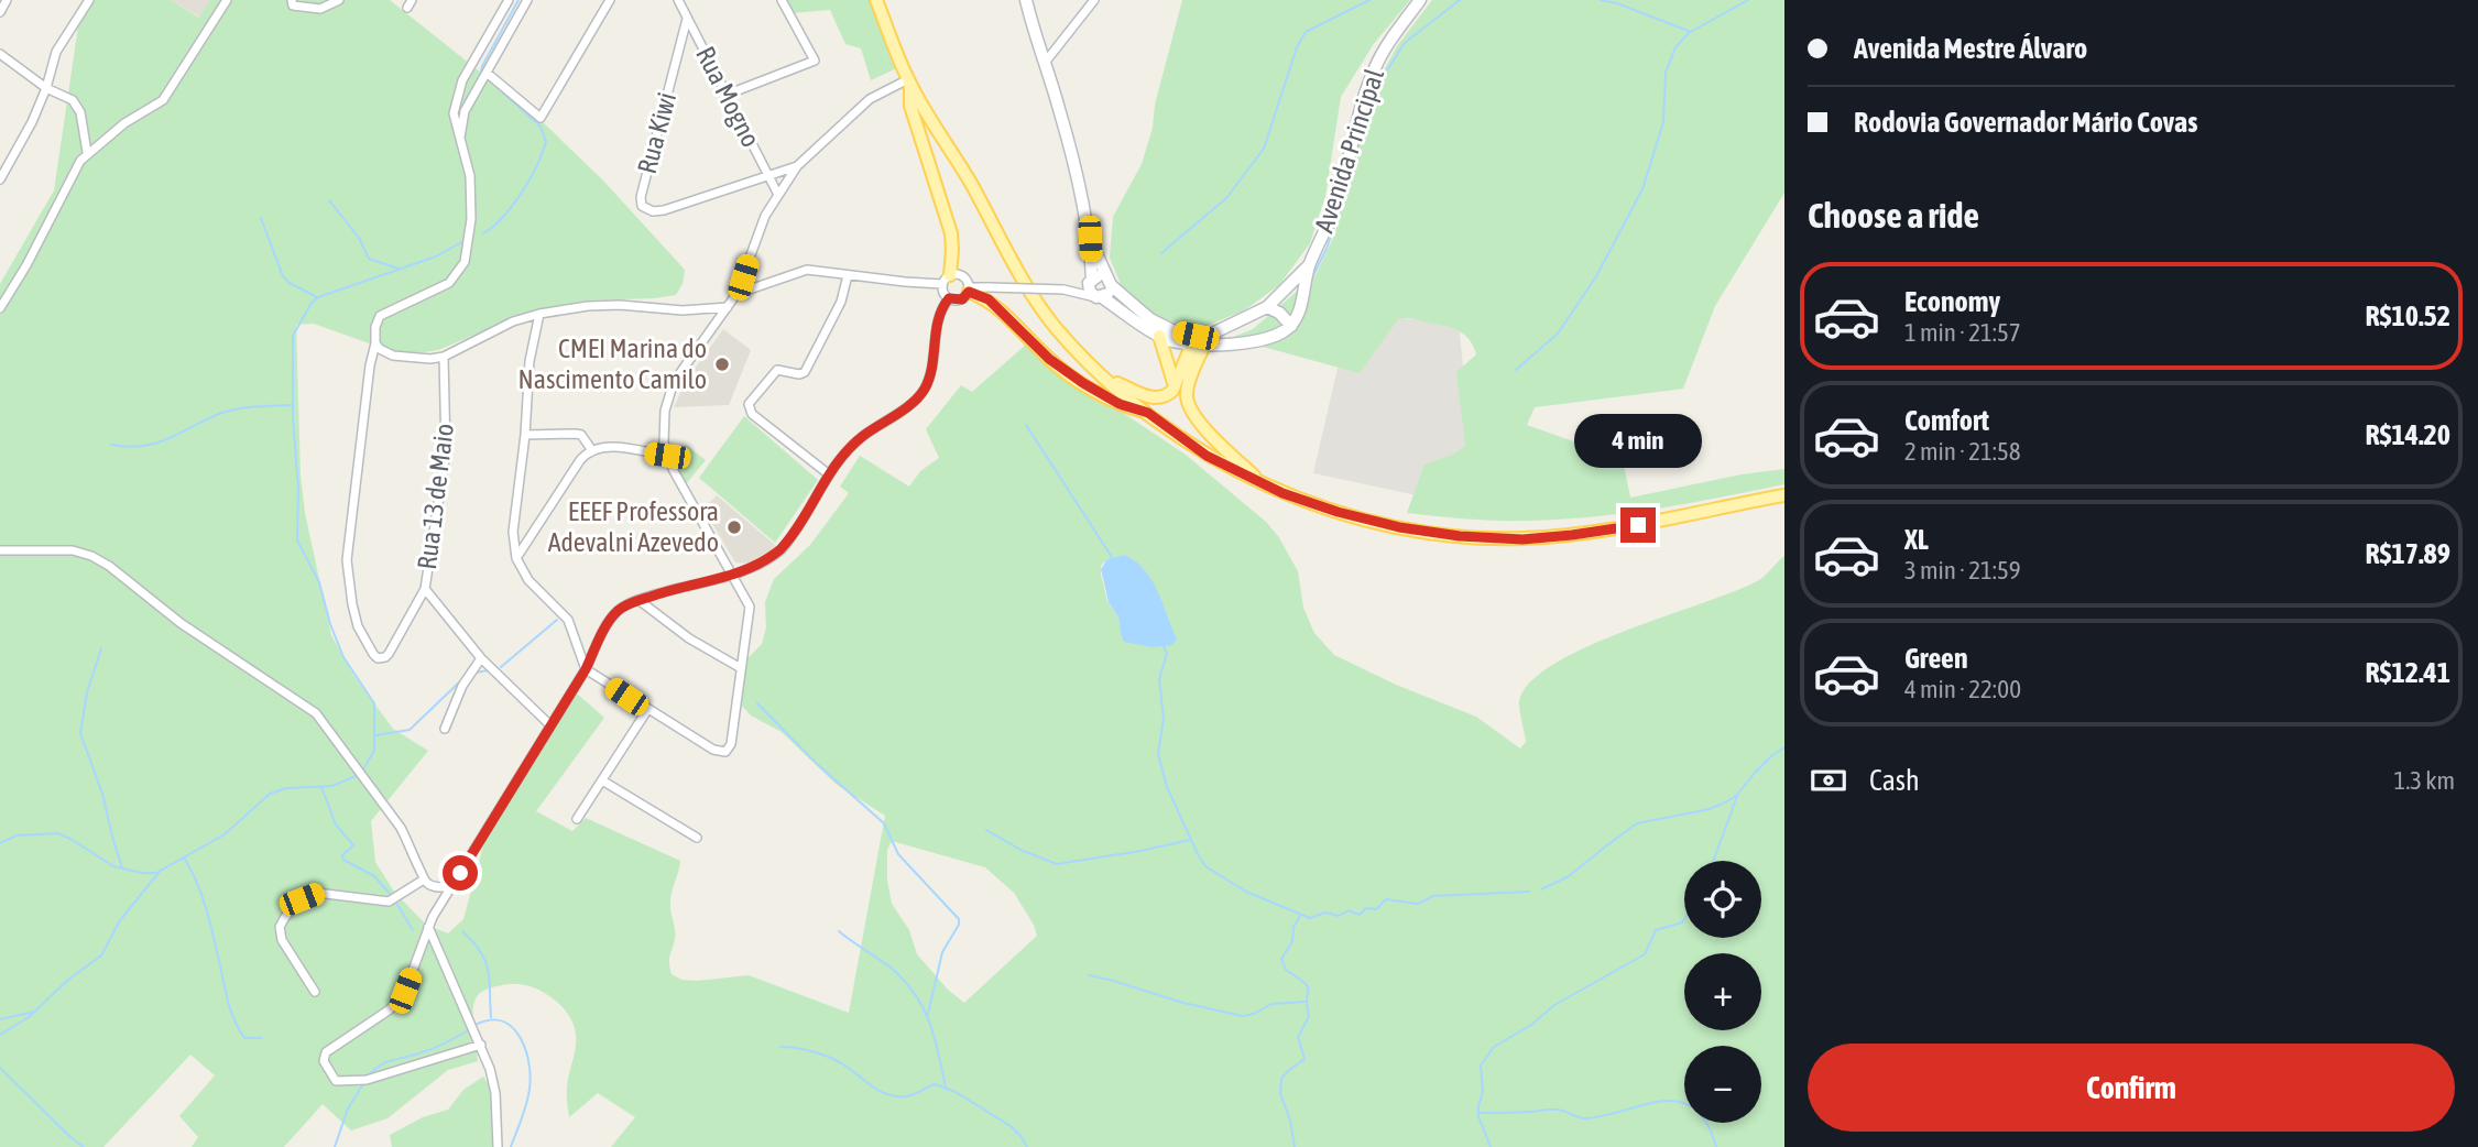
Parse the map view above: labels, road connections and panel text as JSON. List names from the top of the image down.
{
  "streets": {
    "street": [
      "Rua Mogno",
      "Rua Kiwi",
      "Avenida Principal",
      "Rua 13 de Maio"
    ]
  },
  "crossings": [
    ["Rua Mogno", "Rua Kiwi"]
  ],
  "places": ["CMEI Marina do Nascimento Camilo", "EEEF Professora Adevalni Azevedo"],
  "page": {
    "banner": ["Avenida Mestre Álvaro", "Rodovia Governador Mário Covas"],
    "heading": "Choose a ride",
    "list": [
      {
        "name": "Economy",
        "note": "1 min · 21:57",
        "value": "R$10.52"
      },
      {
        "name": "Comfort",
        "note": "2 min · 21:58",
        "value": "R$14.20"
      },
      {
        "name": "XL",
        "note": "3 min · 21:59",
        "value": "R$17.89"
      },
      {
        "name": "Green",
        "note": "4 min · 22:00",
        "value": "R$12.41"
      }
    ],
    "bubble": "4 min",
    "pay": ["Cash", "1.3 km"],
    "map_buttons": ["+", "−"],
    "buttons": "Confirm"
  }
}
